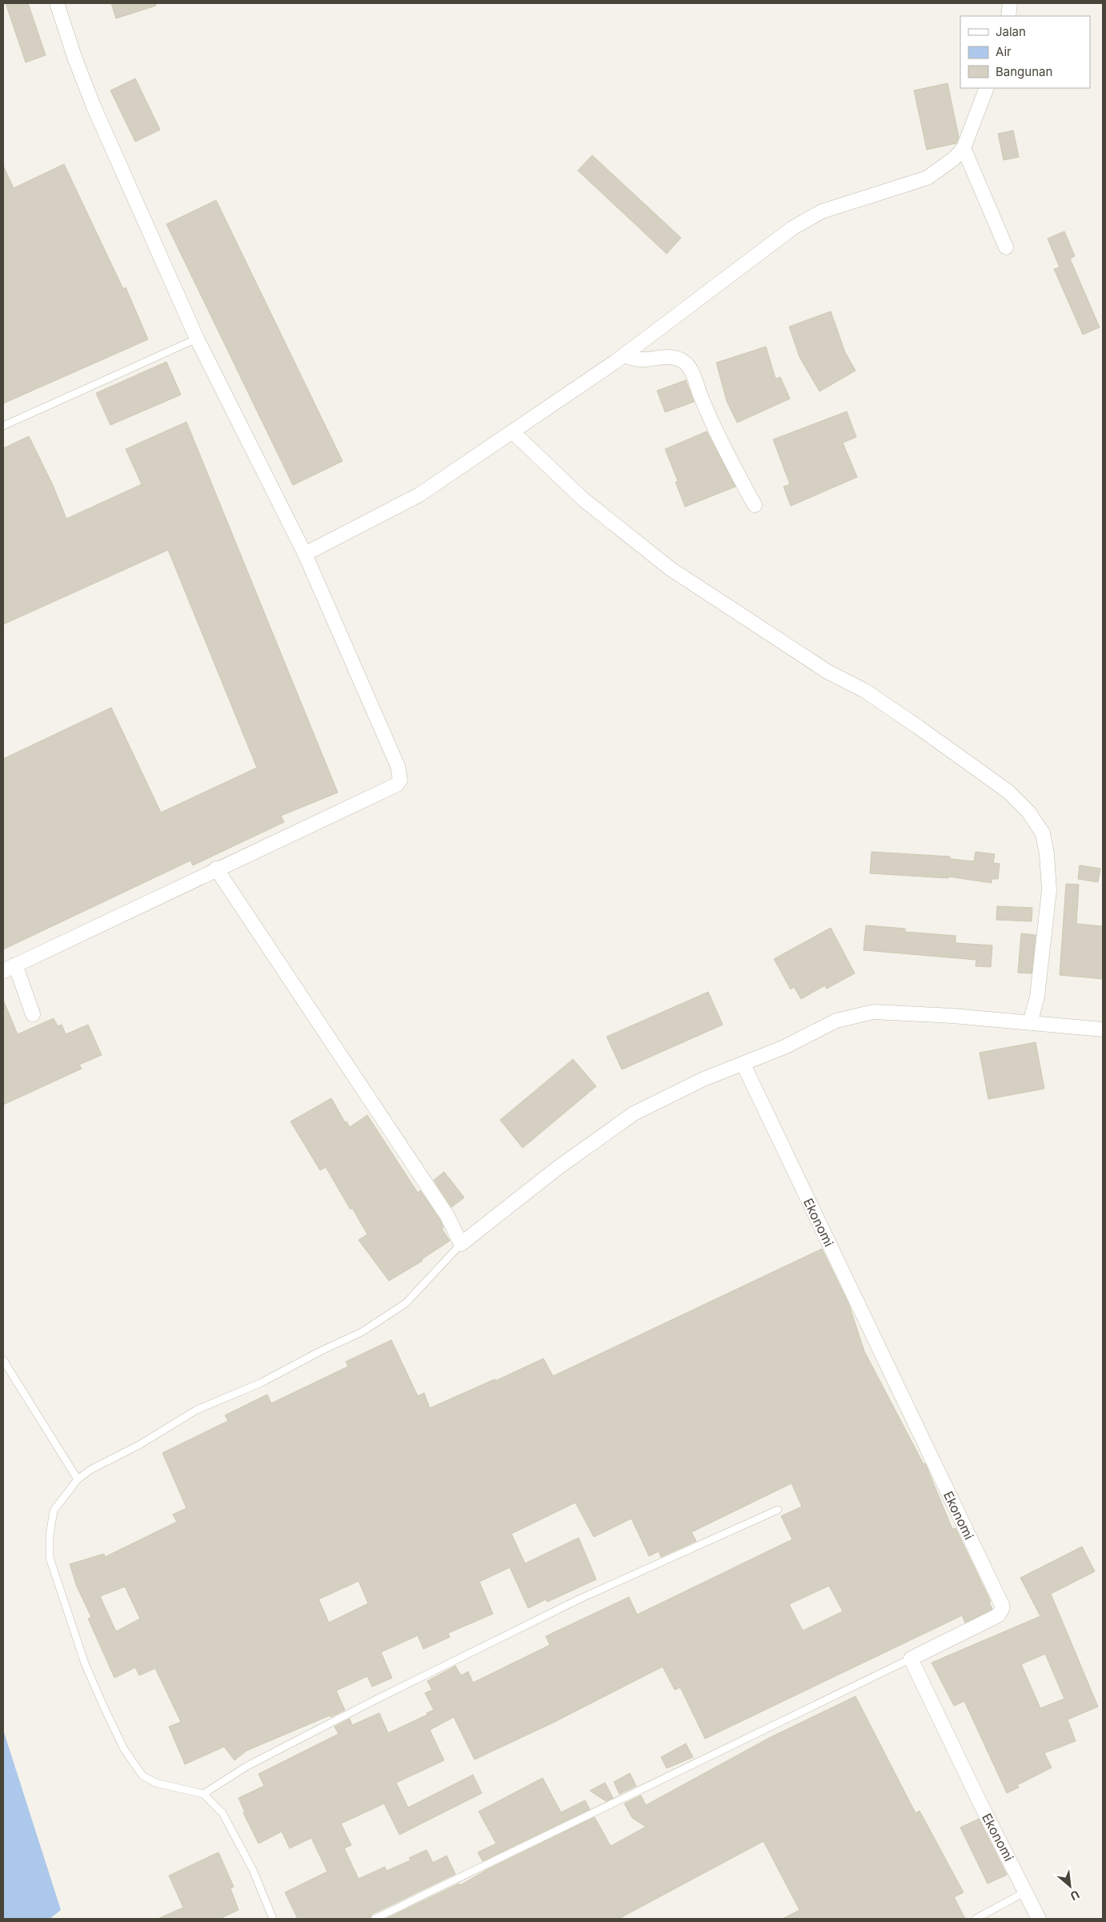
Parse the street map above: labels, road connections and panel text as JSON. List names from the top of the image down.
{
  "streets": {
    "street": ["Ekonomi"]
  },
  "legend": ["Jalan", "Air", "Bangunan"],
  "north": "bottom right"
}
